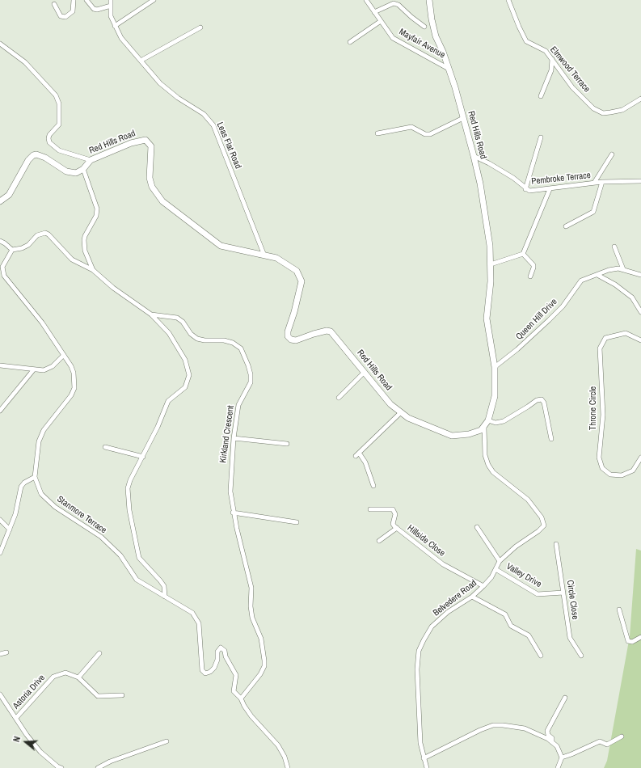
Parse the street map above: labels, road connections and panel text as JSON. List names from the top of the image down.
{
  "streets": {
    "main road": ["Red Hills Road"],
    "street": [
      "Mayfair Avenue",
      "Elmwood Terrace",
      "Leas Flat Road",
      "Pembroke Terrace",
      "Queen Hill Drive",
      "Throne Circle",
      "Kirkland Crescent",
      "Stanmore Terrace",
      "Hillside Close",
      "Valley Drive",
      "Belvedere Road",
      "Circle Close",
      "Astoria Drive"
    ]
  },
  "crossings": [
    ["Mayfair Avenue", "Red Hills Road"],
    ["Red Hills Road", "Leas Flat Road"],
    ["Red Hills Road", "Pembroke Terrace"],
    ["Red Hills Road", "Queen Hill Drive"],
    ["Red Hills Road", "Belvedere Road"],
    ["Kirkland Crescent", "Stanmore Terrace"],
    ["Hillside Close", "Belvedere Road"],
    ["Valley Drive", "Belvedere Road"],
    ["Valley Drive", "Circle Close"]
  ],
  "north": "left"
}
